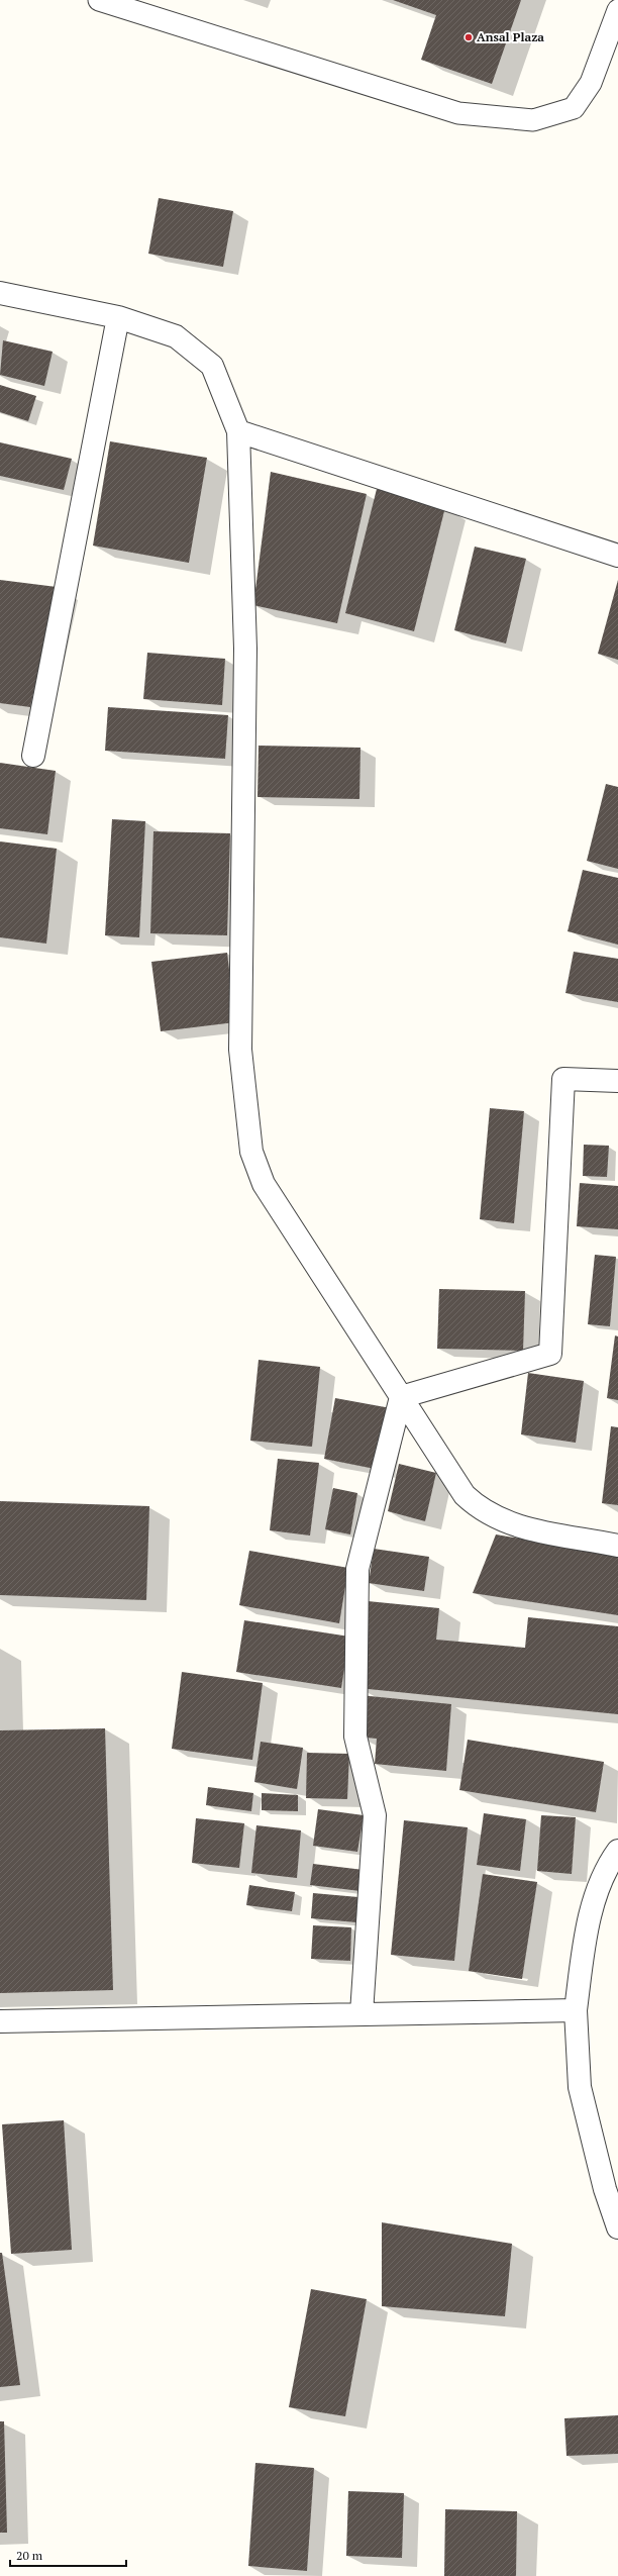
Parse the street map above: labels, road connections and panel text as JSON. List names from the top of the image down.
{
  "places": ["Ansal Plaza"],
  "scale_bar": "20 m"
}
